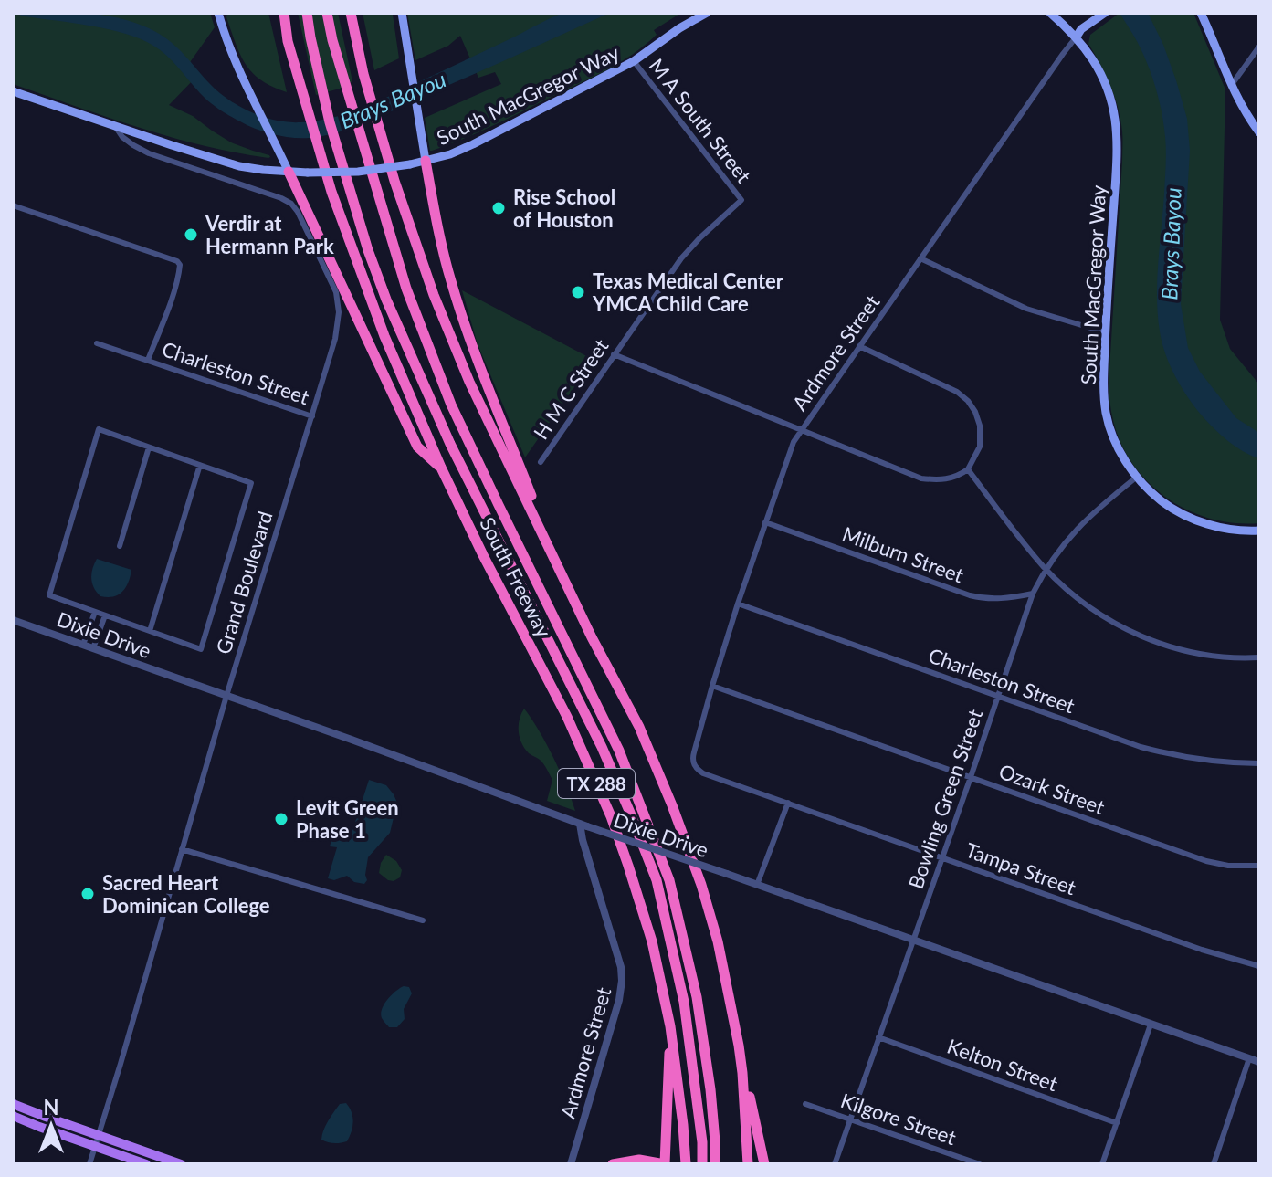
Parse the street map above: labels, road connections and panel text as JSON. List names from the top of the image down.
{
  "streets": {
    "highway": ["South Freeway", "TX 288"],
    "main road": ["South MacGregor Way", "Ardmore Street"],
    "street": [
      "M A South Street",
      "Charleston Street",
      "H M C Street",
      "Milburn Street",
      "Grand Boulevard",
      "Dixie Drive",
      "Ozark Street",
      "Bowling Green Street",
      "Tampa Street",
      "Kelton Street",
      "Kilgore Street"
    ]
  },
  "crossings": [
    ["South MacGregor Way", "M A South Street"],
    ["South MacGregor Way", "Ardmore Street"],
    ["South MacGregor Way", "Grand Boulevard"],
    ["South MacGregor Way", "Bowling Green Street"],
    ["M A South Street", "H M C Street"],
    ["Ardmore Street", "Charleston Street"],
    ["Ardmore Street", "Milburn Street"],
    ["Ardmore Street", "Dixie Drive"],
    ["Ardmore Street", "Ozark Street"],
    ["Ardmore Street", "Tampa Street"],
    ["Charleston Street", "Grand Boulevard"],
    ["Charleston Street", "Bowling Green Street"],
    ["Milburn Street", "Bowling Green Street"],
    ["Grand Boulevard", "Dixie Drive"],
    ["Dixie Drive", "Bowling Green Street"],
    ["Ozark Street", "Bowling Green Street"],
    ["Bowling Green Street", "Tampa Street"],
    ["Bowling Green Street", "Kelton Street"],
    ["Bowling Green Street", "Kilgore Street"]
  ],
  "water": ["Brays Bayou"],
  "places": [
    "Rise School of Houston",
    "Verdir at Hermann Park",
    "Texas Medical Center YMCA Child Care",
    "Levit Green Phase 1",
    "Sacred Heart Dominican College"
  ],
  "north": "top"
}
